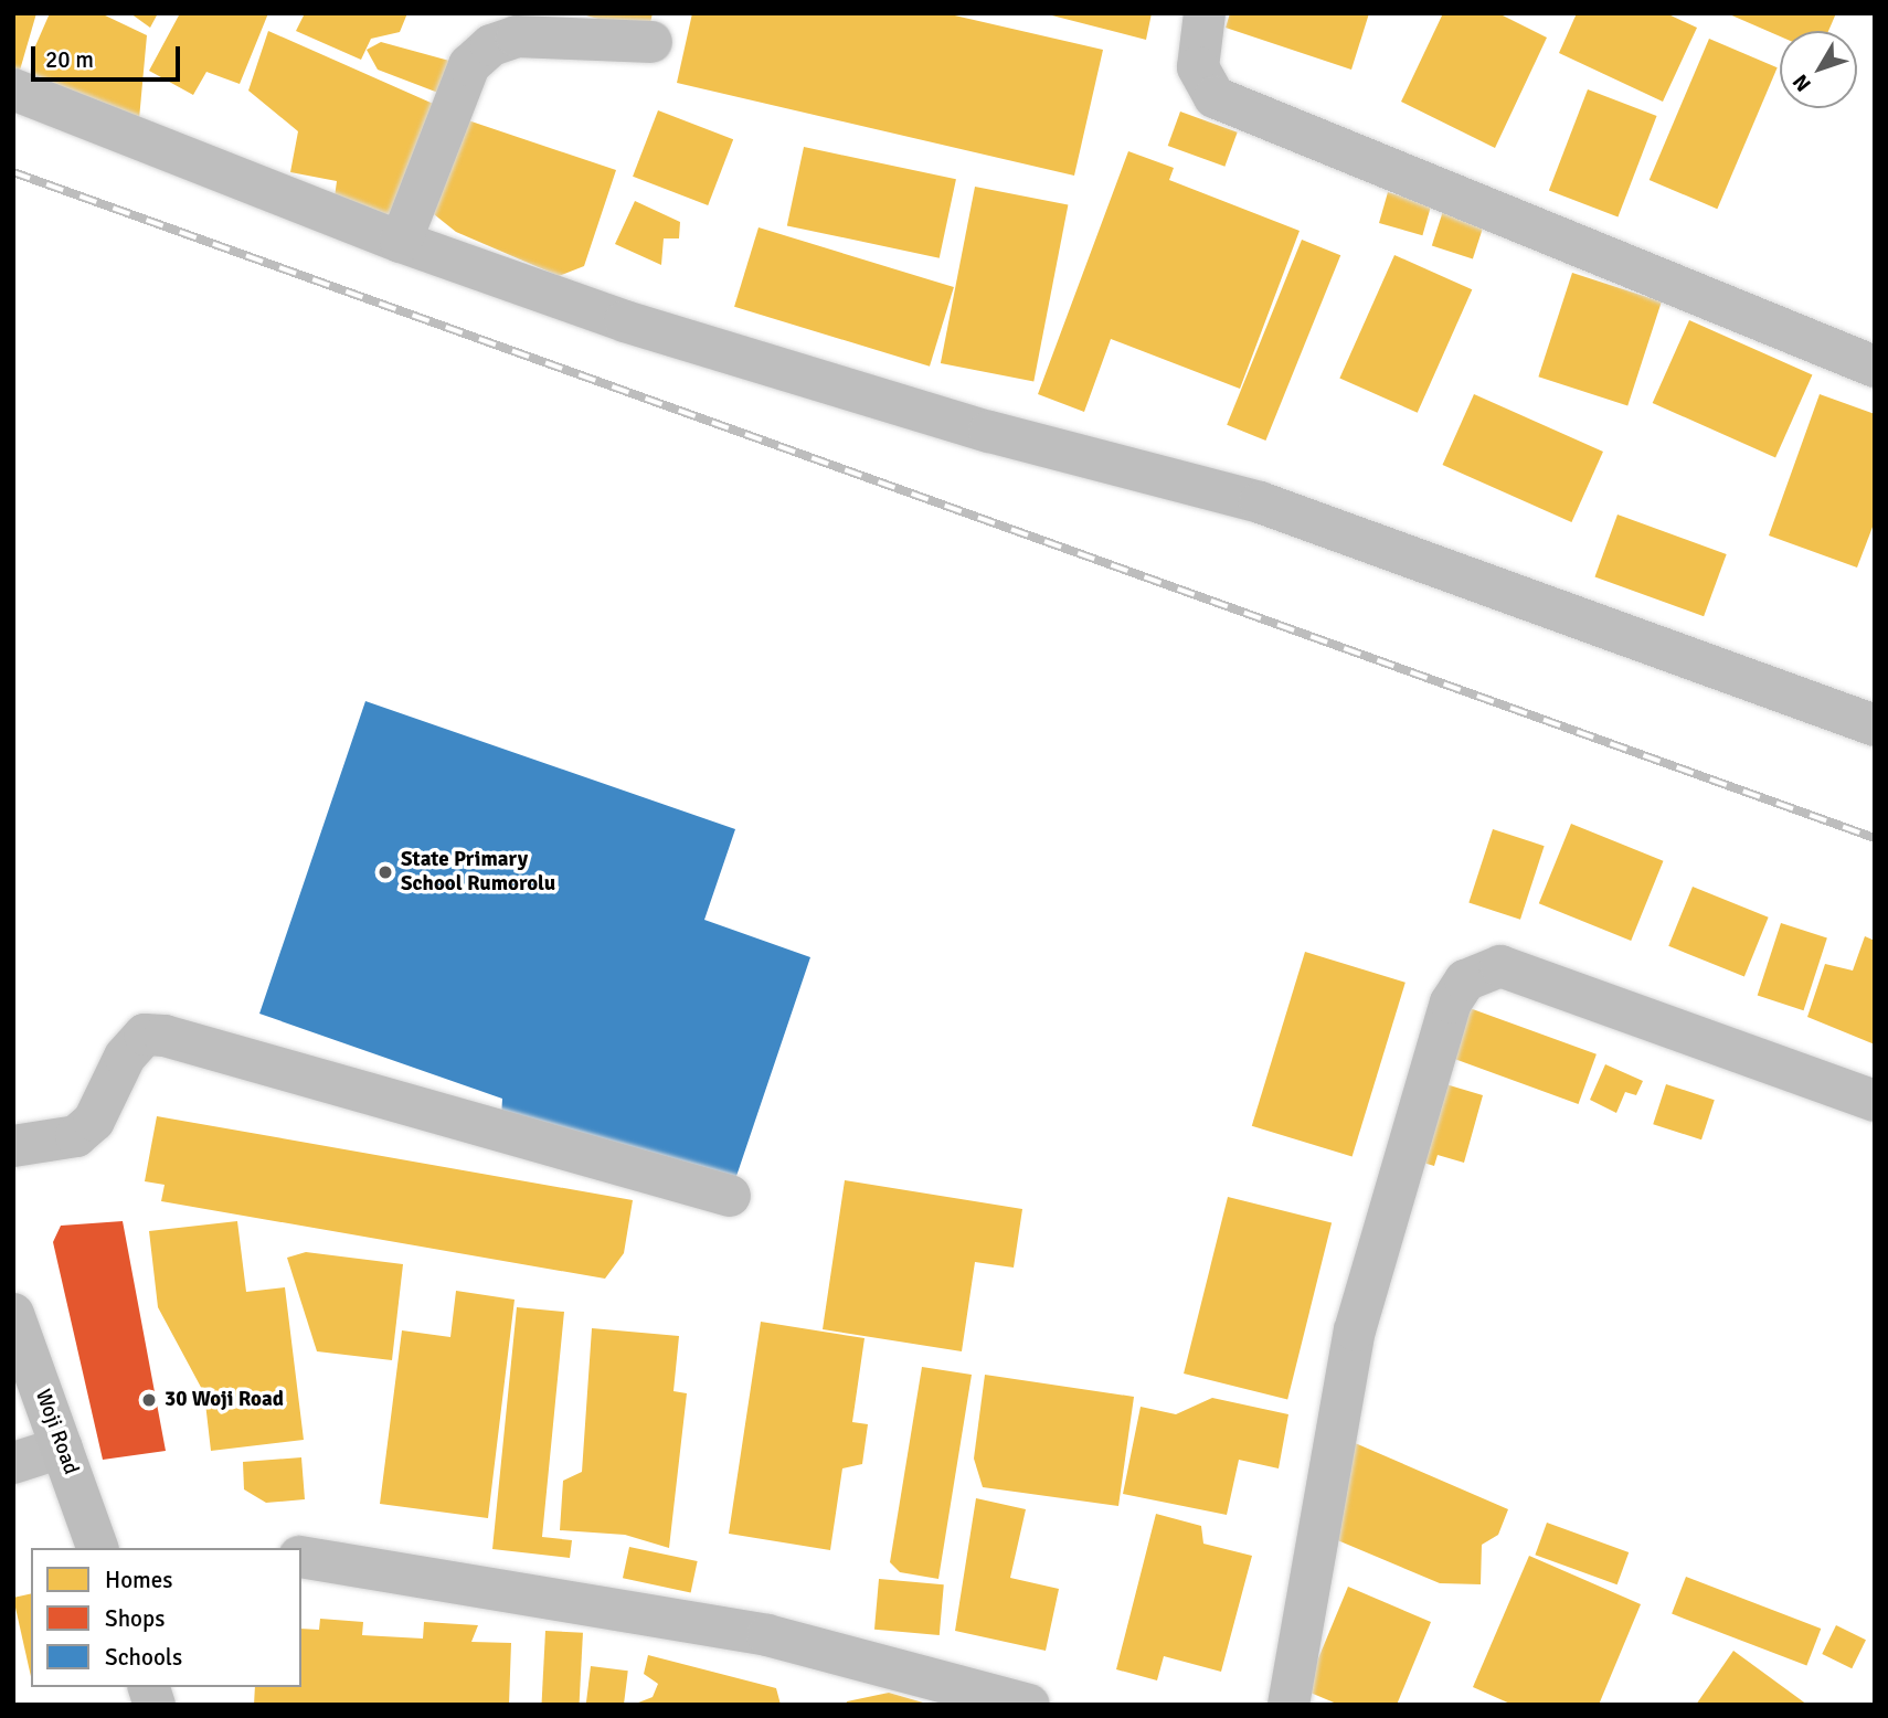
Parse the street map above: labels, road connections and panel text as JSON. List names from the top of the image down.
{
  "streets": {
    "main road": ["Woji Road"]
  },
  "places": ["State Primary School Rumorolu", "30 Woji Road"],
  "legend": ["Homes", "Shops", "Schools"],
  "scale_bar": "20 m",
  "north": "bottom left"
}
